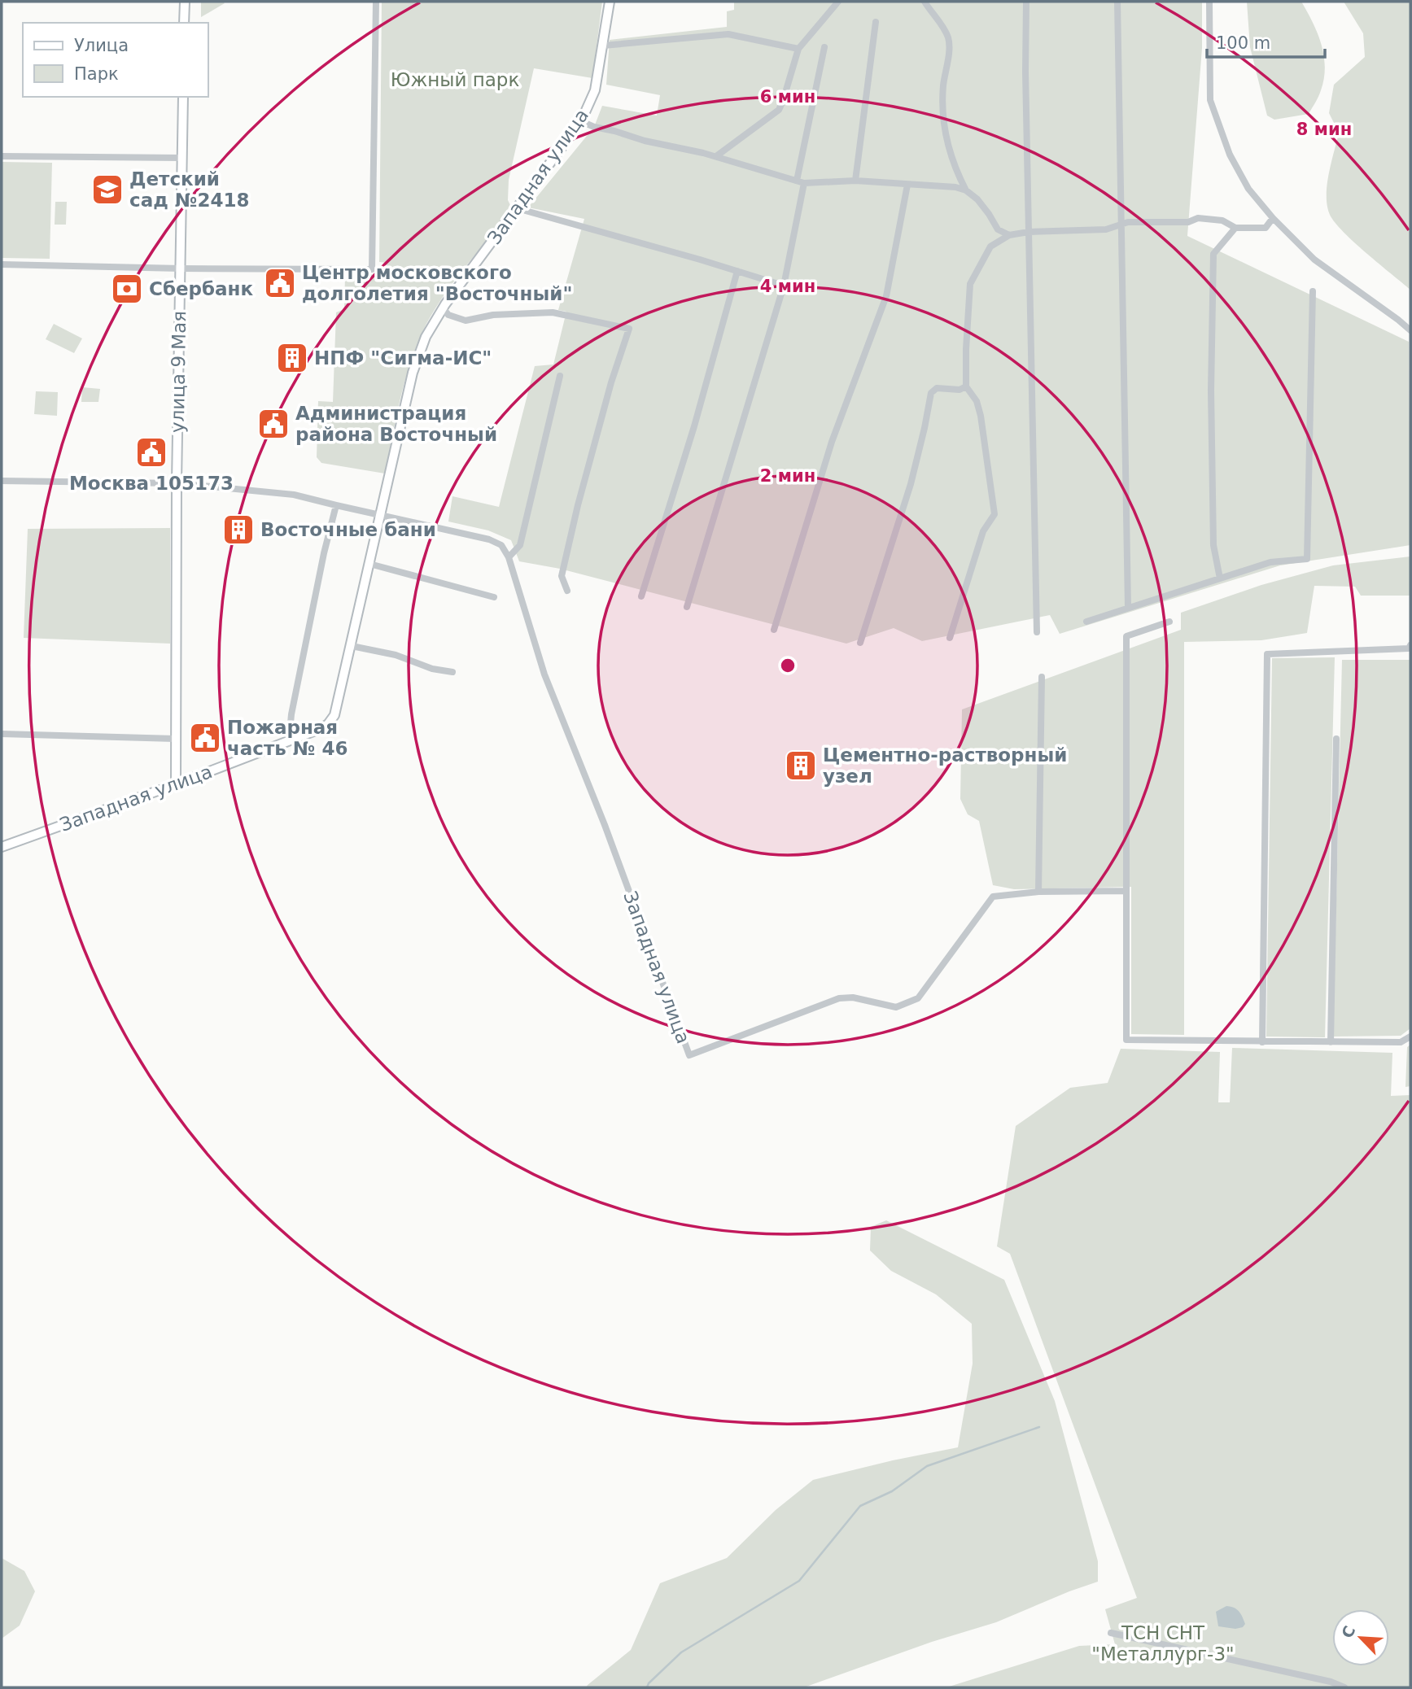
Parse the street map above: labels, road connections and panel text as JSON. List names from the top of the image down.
{
  "streets": {
    "street": ["Западная улица", "улица 9 Мая"]
  },
  "crossings": [
    ["Западная улица", "улица 9 Мая"]
  ],
  "parks": ["Южный парк", "ТСН СНТ \"Металлург-3\""],
  "places": {
    "school or university": ["Детский сад №2418"],
    "public building": [
      "Центр московского долголетия \"Восточный\"",
      "Администрация района Восточный",
      "Москва 105173",
      "Пожарная часть № 46"
    ],
    "bank": ["Сбербанк"],
    "building": ["НПФ \"Сигма-ИС\"", "Восточные бани", "Цементно-растворный узел"]
  },
  "legend": ["Улица", "Парк"],
  "scale_bar": "100 m",
  "north": "top left",
  "rings": [
    "6 мин",
    "8 мин",
    "4 мин",
    "2 мин"
  ]
}
